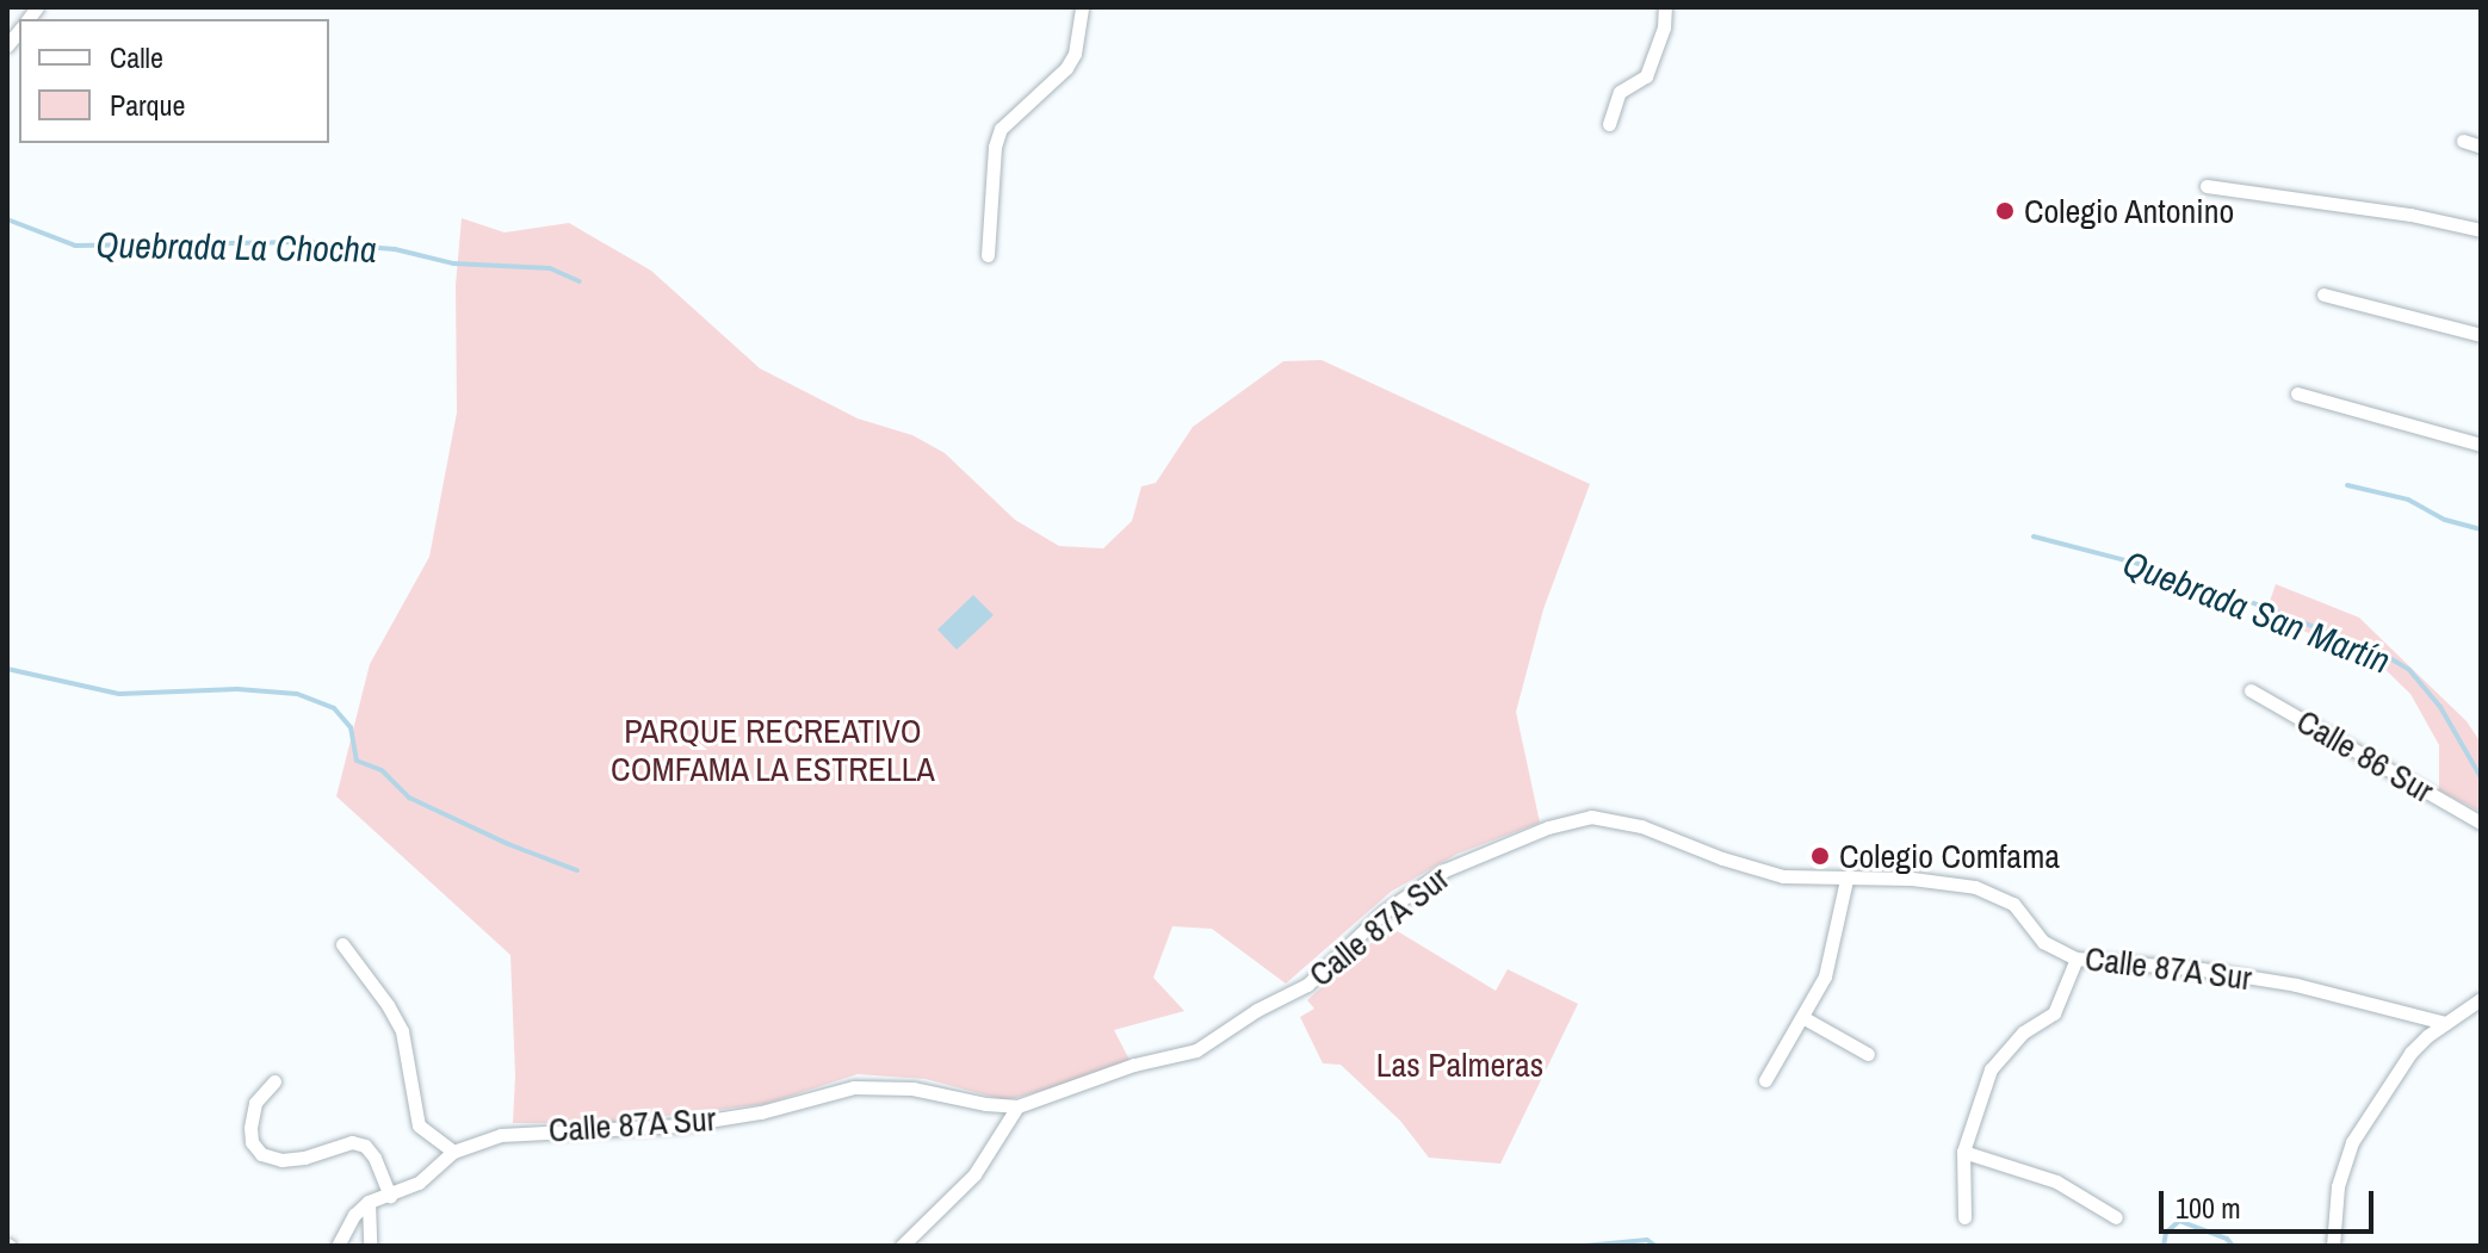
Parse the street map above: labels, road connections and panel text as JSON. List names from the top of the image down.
{
  "streets": {
    "street": ["Calle 86 Sur", "Calle 87A Sur"]
  },
  "water": ["Quebrada La Chocha", "Quebrada San Martín"],
  "parks": ["PARQUE RECREATIVO COMFAMA LA ESTRELLA", "Las Palmeras"],
  "places": ["Colegio Antonino", "Colegio Comfama"],
  "legend": ["Calle", "Parque"],
  "scale_bar": "100 m"
}
